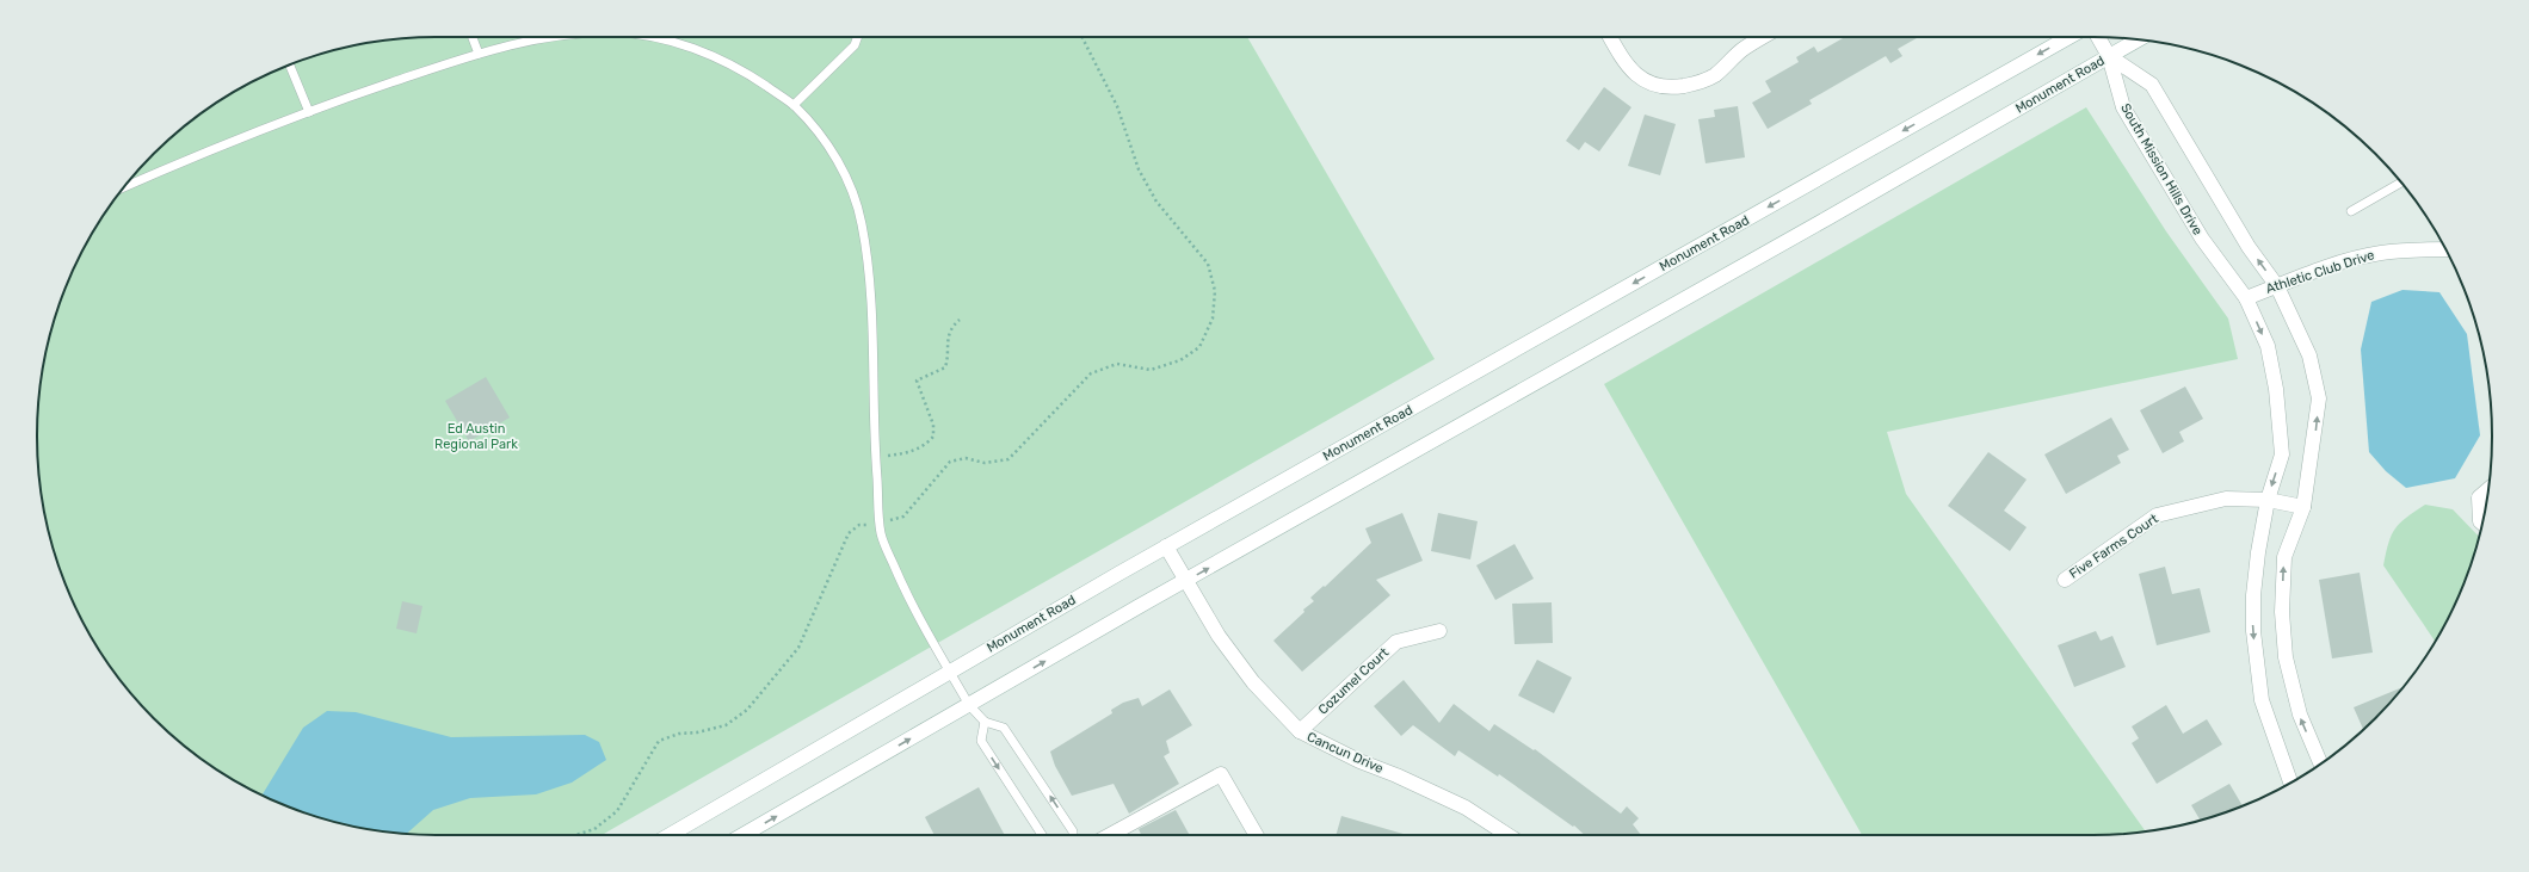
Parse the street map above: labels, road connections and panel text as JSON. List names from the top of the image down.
{
  "streets": {
    "street": [
      "Monument Road",
      "South Mission Hills Drive",
      "Athletic Club Drive",
      "Five Farms Court",
      "Cozumel Court",
      "Cancun Drive"
    ]
  },
  "crossings": [
    ["Monument Road", "South Mission Hills Drive"],
    ["Monument Road", "Cancun Drive"],
    ["South Mission Hills Drive", "Athletic Club Drive"],
    ["South Mission Hills Drive", "Five Farms Court"],
    ["Cozumel Court", "Cancun Drive"]
  ],
  "parks": ["Ed Austin Regional Park"]
}
